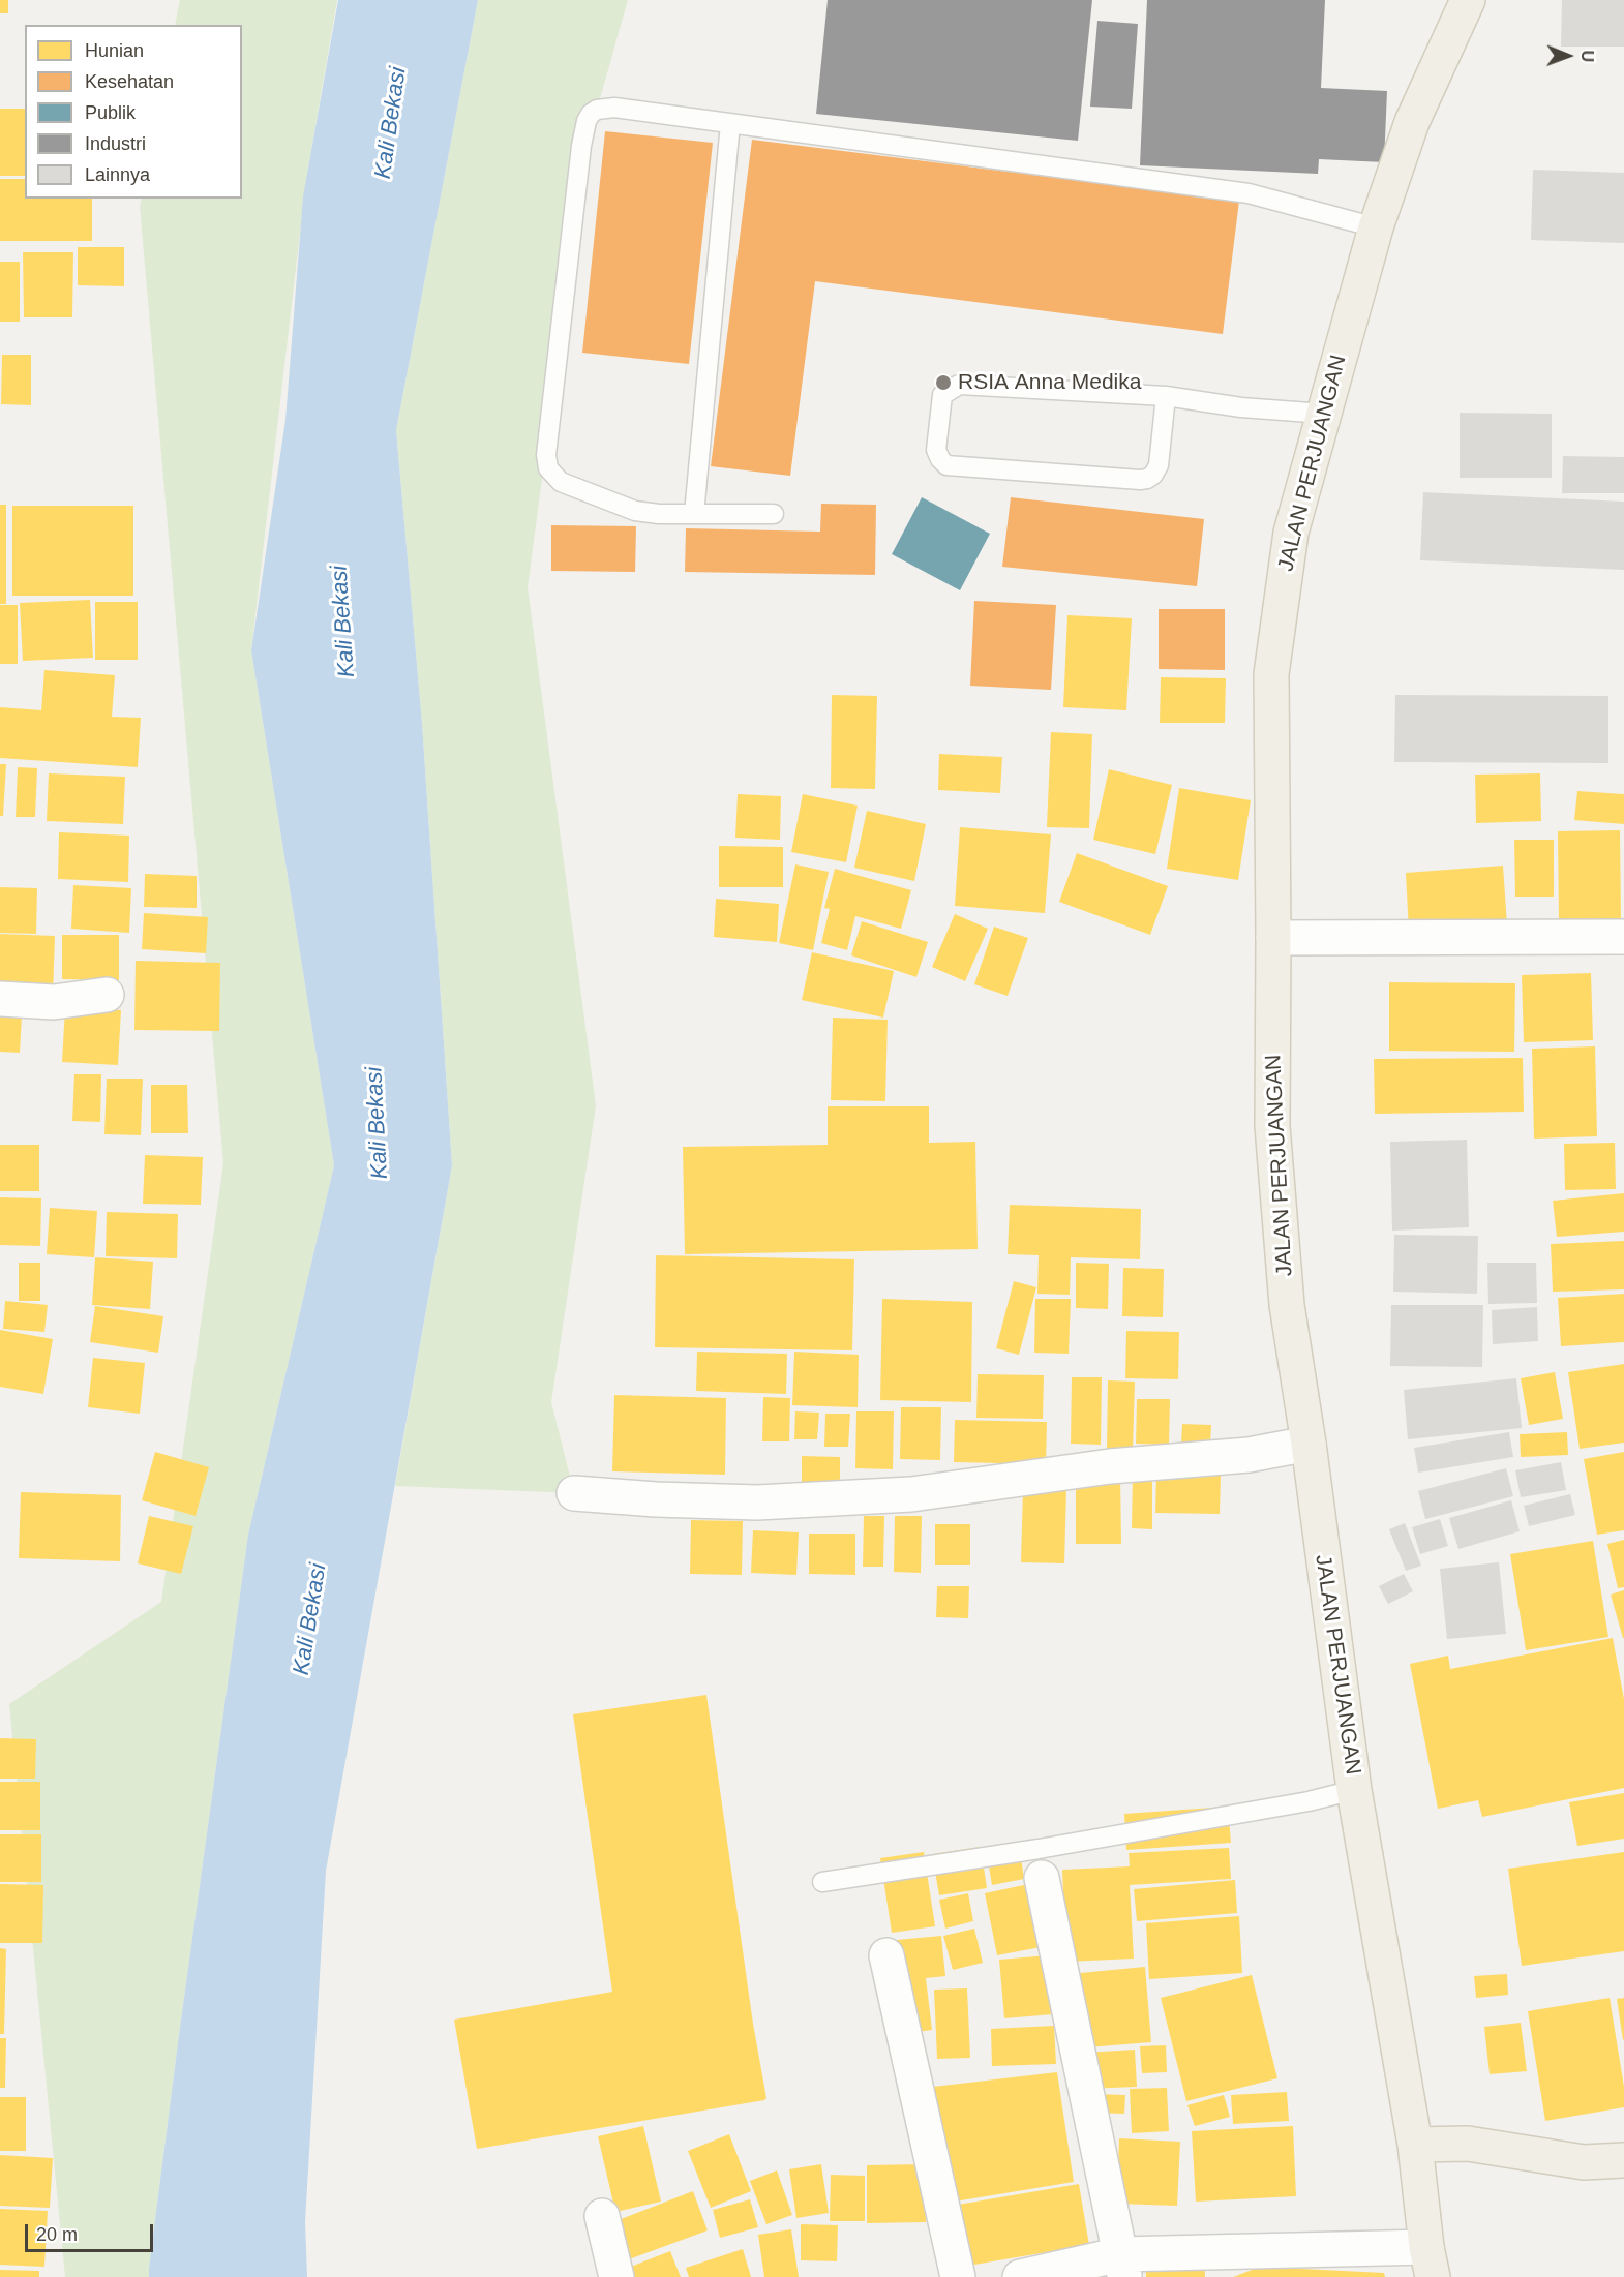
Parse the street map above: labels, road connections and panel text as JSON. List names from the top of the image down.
{
  "streets": {
    "main road": ["JALAN PERJUANGAN"]
  },
  "water": ["Kali Bekasi"],
  "places": ["RSIA Anna Medika"],
  "legend": [
    "Hunian",
    "Kesehatan",
    "Publik",
    "Industri",
    "Lainnya"
  ],
  "scale_bar": "20 m",
  "north": "right"
}
